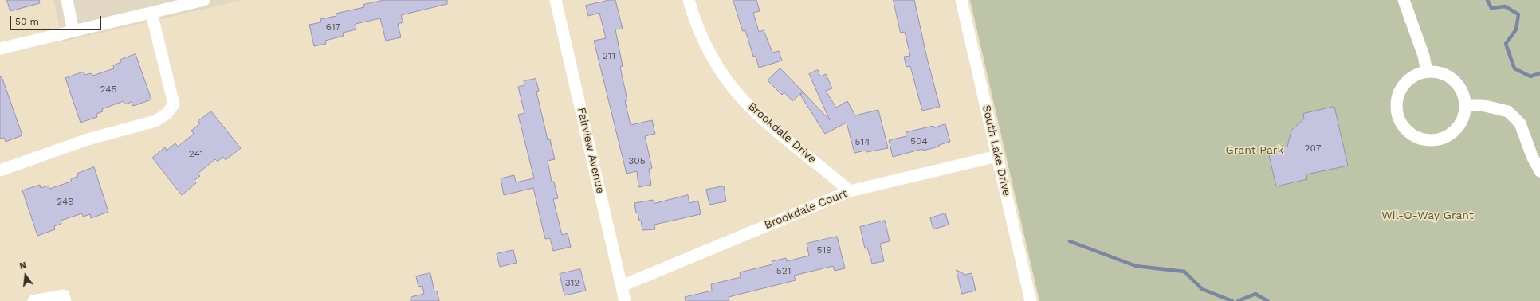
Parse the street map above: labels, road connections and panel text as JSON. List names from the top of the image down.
{
  "streets": {
    "street": [
      "Brookdale Drive",
      "Fairview Avenue",
      "South Lake Drive",
      "Brookdale Court"
    ]
  },
  "crossings": [
    ["Brookdale Drive", "Brookdale Court"],
    ["Fairview Avenue", "Brookdale Court"],
    ["South Lake Drive", "Brookdale Court"]
  ],
  "parks": ["Grant Park", "Wil-O-Way Grant"],
  "house_numbers": [
    "617",
    "211",
    "245",
    "504",
    "514",
    "207",
    "241",
    "305",
    "249",
    "519",
    "521",
    "312"
  ],
  "scale_bar": "50 m",
  "north": "top"
}
